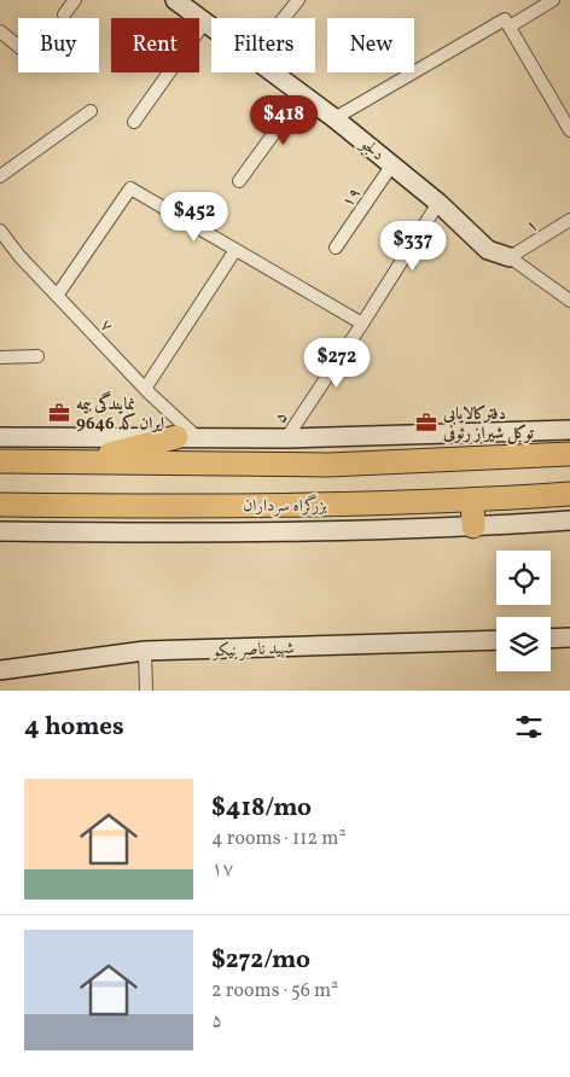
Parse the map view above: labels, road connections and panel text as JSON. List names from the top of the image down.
{
  "streets": {
    "highway": ["بزرگراه سرداران"],
    "main road": ["دلجو", "شهید ناصر نیکو"],
    "street": [
      "۱۹",
      "۱",
      "۷",
      "۵"
    ]
  },
  "crossings": [
    ["دلجو", "۱۹"],
    ["دلجو", "۱"],
    ["دلجو", "۵"]
  ],
  "places": {
    "office": ["نمایندگی بیمه ایران کد 9646", "دفترکالایابی توکل شیراز رئوفی"]
  },
  "page": {
    "chip": [
      "Buy",
      "Rent",
      "Filters",
      "New"
    ],
    "price": [
      "$418",
      "$452",
      "$337",
      "$272"
    ],
    "heading": "4 homes",
    "list": [
      {
        "name": "$418/mo",
        "note": "4 rooms · 112 m² · ۱۷"
      },
      {
        "name": "$272/mo",
        "note": "2 rooms · 56 m² · ۵"
      }
    ]
  }
}
